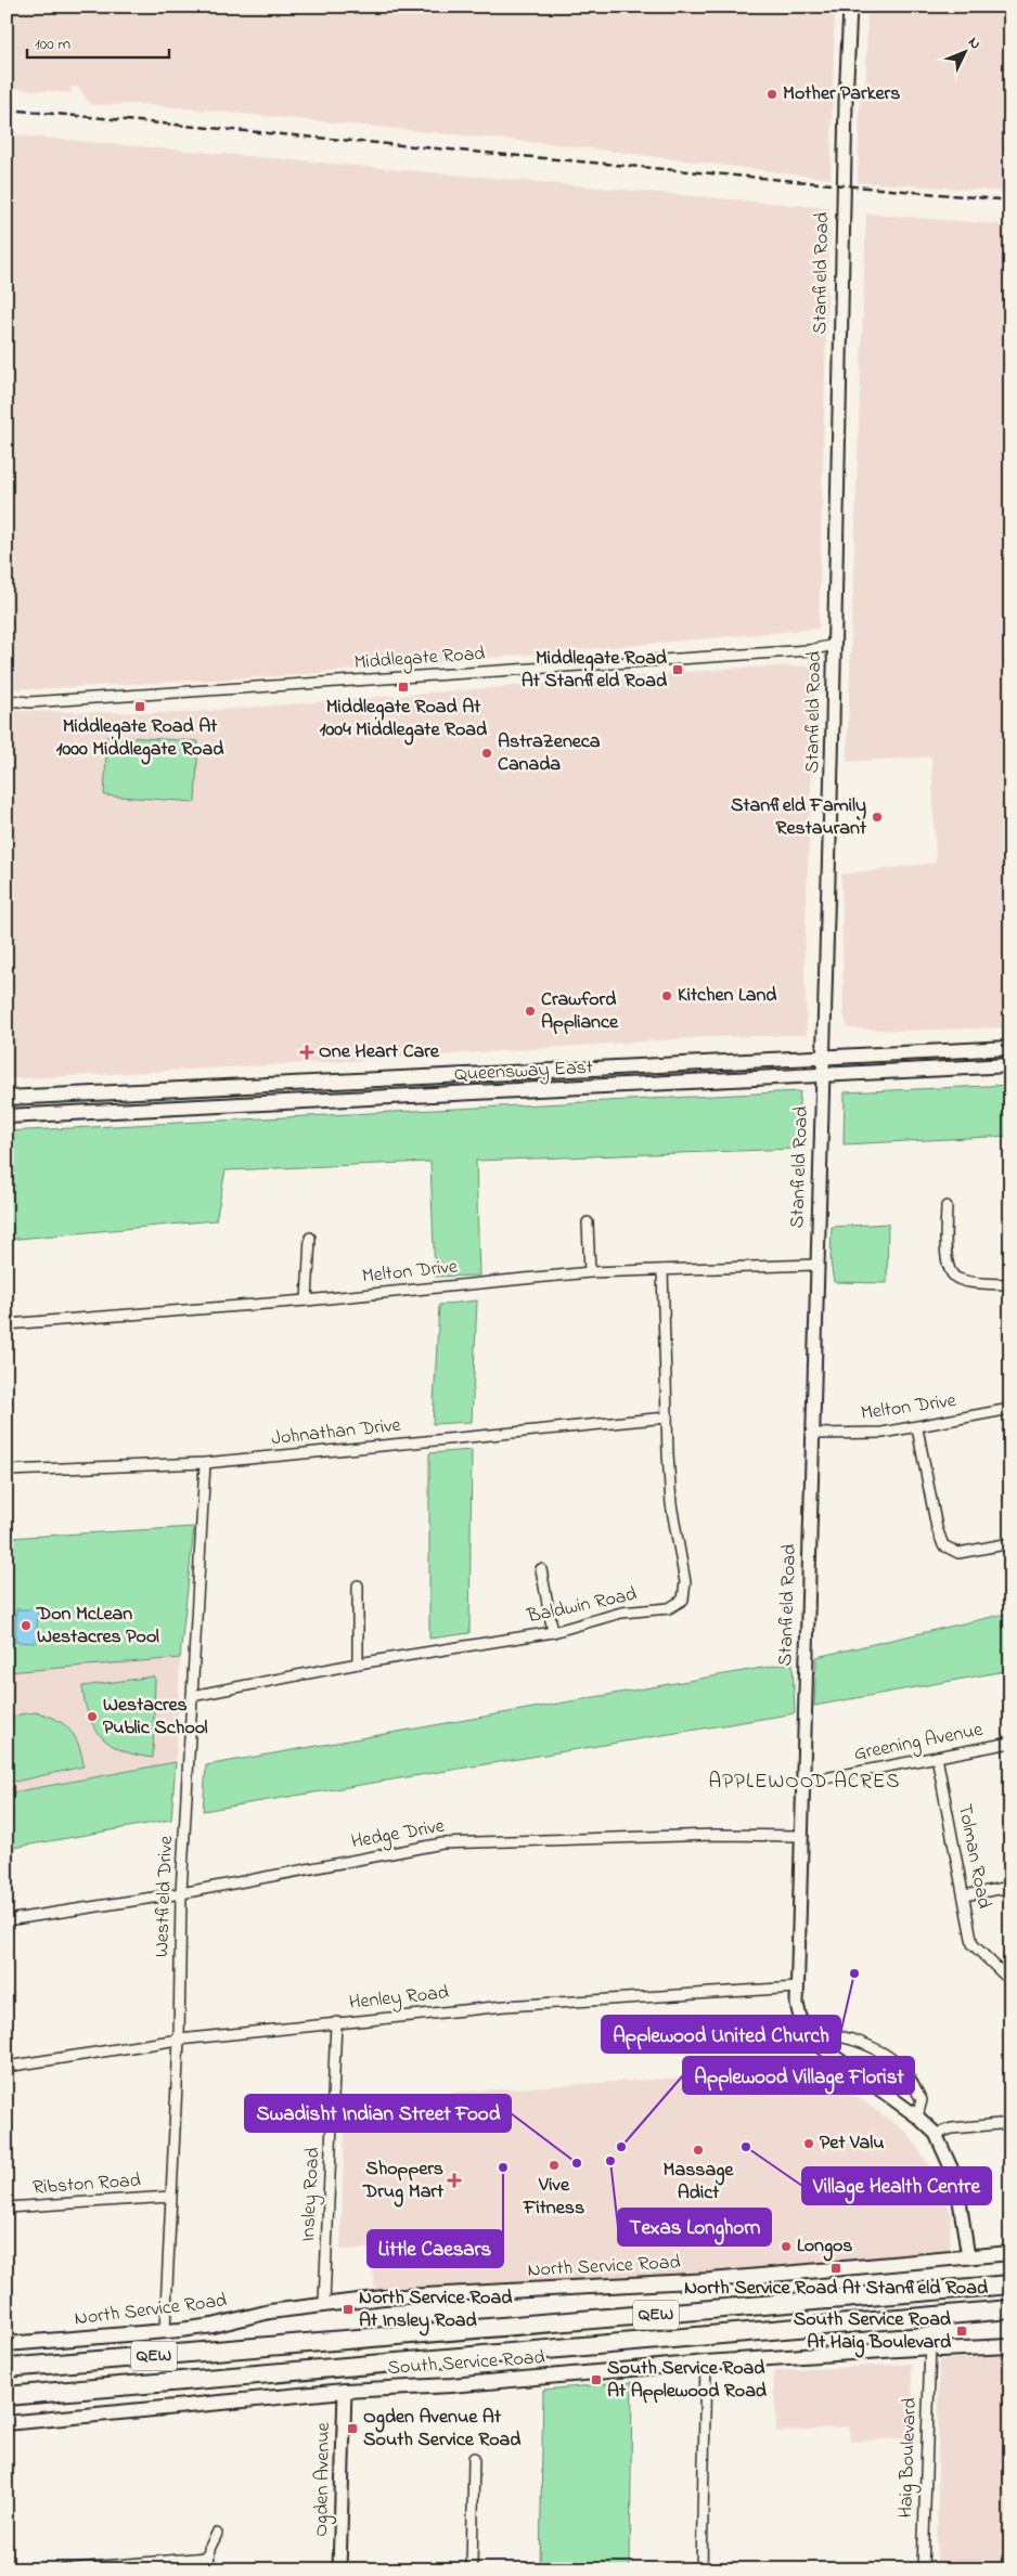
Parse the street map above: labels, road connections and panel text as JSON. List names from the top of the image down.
{
  "streets": {
    "highway": ["QEW"],
    "main road": ["Queensway East", "North Service Road", "South Service Road"],
    "street": [
      "Stanfield Road",
      "Middlegate Road",
      "Melton Drive",
      "Johnathan Drive",
      "Baldwin Road",
      "Greening Avenue",
      "Hedge Drive",
      "Tolman Road",
      "Westfield Drive",
      "Henley Road",
      "Ribston Road",
      "Insley Road",
      "Haig Boulevard",
      "Ogden Avenue"
    ]
  },
  "crossings": [
    ["Stanfield Road", "Middlegate Road"],
    ["Stanfield Road", "Queensway East"],
    ["Stanfield Road", "Melton Drive"],
    ["Stanfield Road", "Greening Avenue"],
    ["Stanfield Road", "Hedge Drive"],
    ["Stanfield Road", "Henley Road"],
    ["Stanfield Road", "North Service Road"],
    ["Melton Drive", "Baldwin Road"],
    ["Johnathan Drive", "Baldwin Road"],
    ["Johnathan Drive", "Westfield Drive"],
    ["Baldwin Road", "Westfield Drive"],
    ["Greening Avenue", "Tolman Road"],
    ["Hedge Drive", "Westfield Drive"],
    ["Westfield Drive", "Henley Road"],
    ["Westfield Drive", "Ribston Road"],
    ["Westfield Drive", "North Service Road"],
    ["Henley Road", "Insley Road"],
    ["Insley Road", "North Service Road"],
    ["South Service Road", "Haig Boulevard"],
    ["South Service Road", "Ogden Avenue"]
  ],
  "districts": ["APPLEWOOD ACRES"],
  "places": {
    "other": [
      "Mother Parkers",
      "AstraZeneca Canada",
      "Stanfield Family Restaurant",
      "Kitchen Land",
      "Crawford Appliance",
      "Don McLean Westacres Pool",
      "Westacres Public School",
      "Applewood United Church",
      "Pet Valu",
      "Applewood Village Florist",
      "Village Health Centre",
      "Massage Adict",
      "Texas Longhorn",
      "Swadisht Indian Street Food",
      "Vive Fitness",
      "Little Caesars",
      "Longos"
    ],
    "transit": [
      "Middlegate Road At Stanfield Road",
      "Middlegate Road At 1004 Middlegate Road",
      "Middlegate Road At 1000 Middlegate Road",
      "North Service Road At Stanfield Road",
      "North Service Road At Insley Road",
      "South Service Road At Haig Boulevard",
      "South Service Road At Applewood Road",
      "Ogden Avenue At South Service Road"
    ],
    "health": ["One Heart Care", "Shoppers Drug Mart"]
  },
  "scale_bar": "100 m",
  "north": "top right"
}
